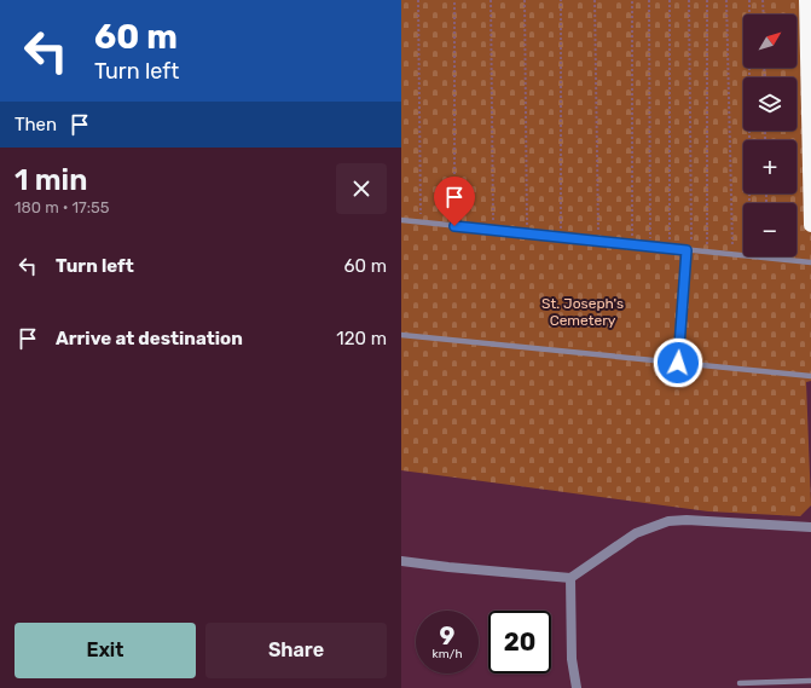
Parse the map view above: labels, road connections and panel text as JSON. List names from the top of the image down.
{
  "parks": ["St. Joseph's Cemetery"],
  "north": "top right",
  "page": {
    "turn": ["60 m", "Turn left"],
    "map_buttons": ["+", "−"],
    "then": "Then",
    "heading": ["1 min", "180 m · 17:55"],
    "list": [
      {
        "name": "Turn left",
        "value": "60 m"
      },
      {
        "name": "Arrive at destination",
        "value": "120 m"
      }
    ],
    "speed": "9 km/h",
    "limit": "20",
    "buttons": ["Exit", "Share"]
  }
}
